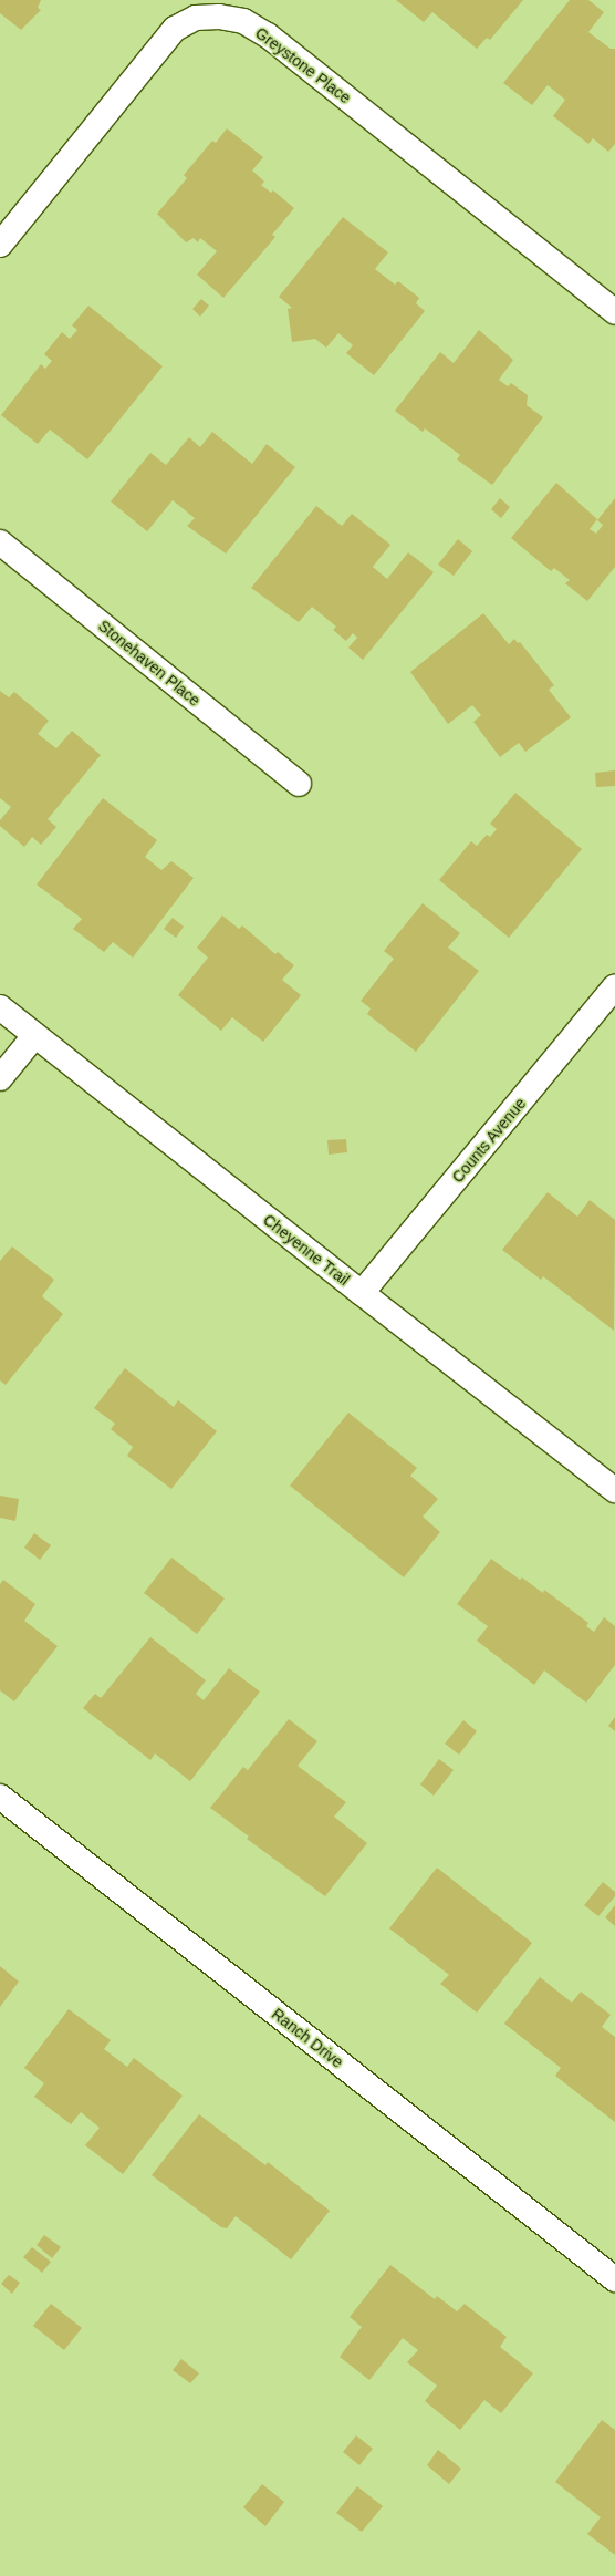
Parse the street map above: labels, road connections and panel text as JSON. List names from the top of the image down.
{
  "streets": {
    "street": [
      "Greystone Place",
      "Stonehaven Place",
      "Counts Avenue",
      "Cheyenne Trail",
      "Ranch Drive"
    ]
  },
  "crossings": [
    ["Counts Avenue", "Cheyenne Trail"]
  ]
}
